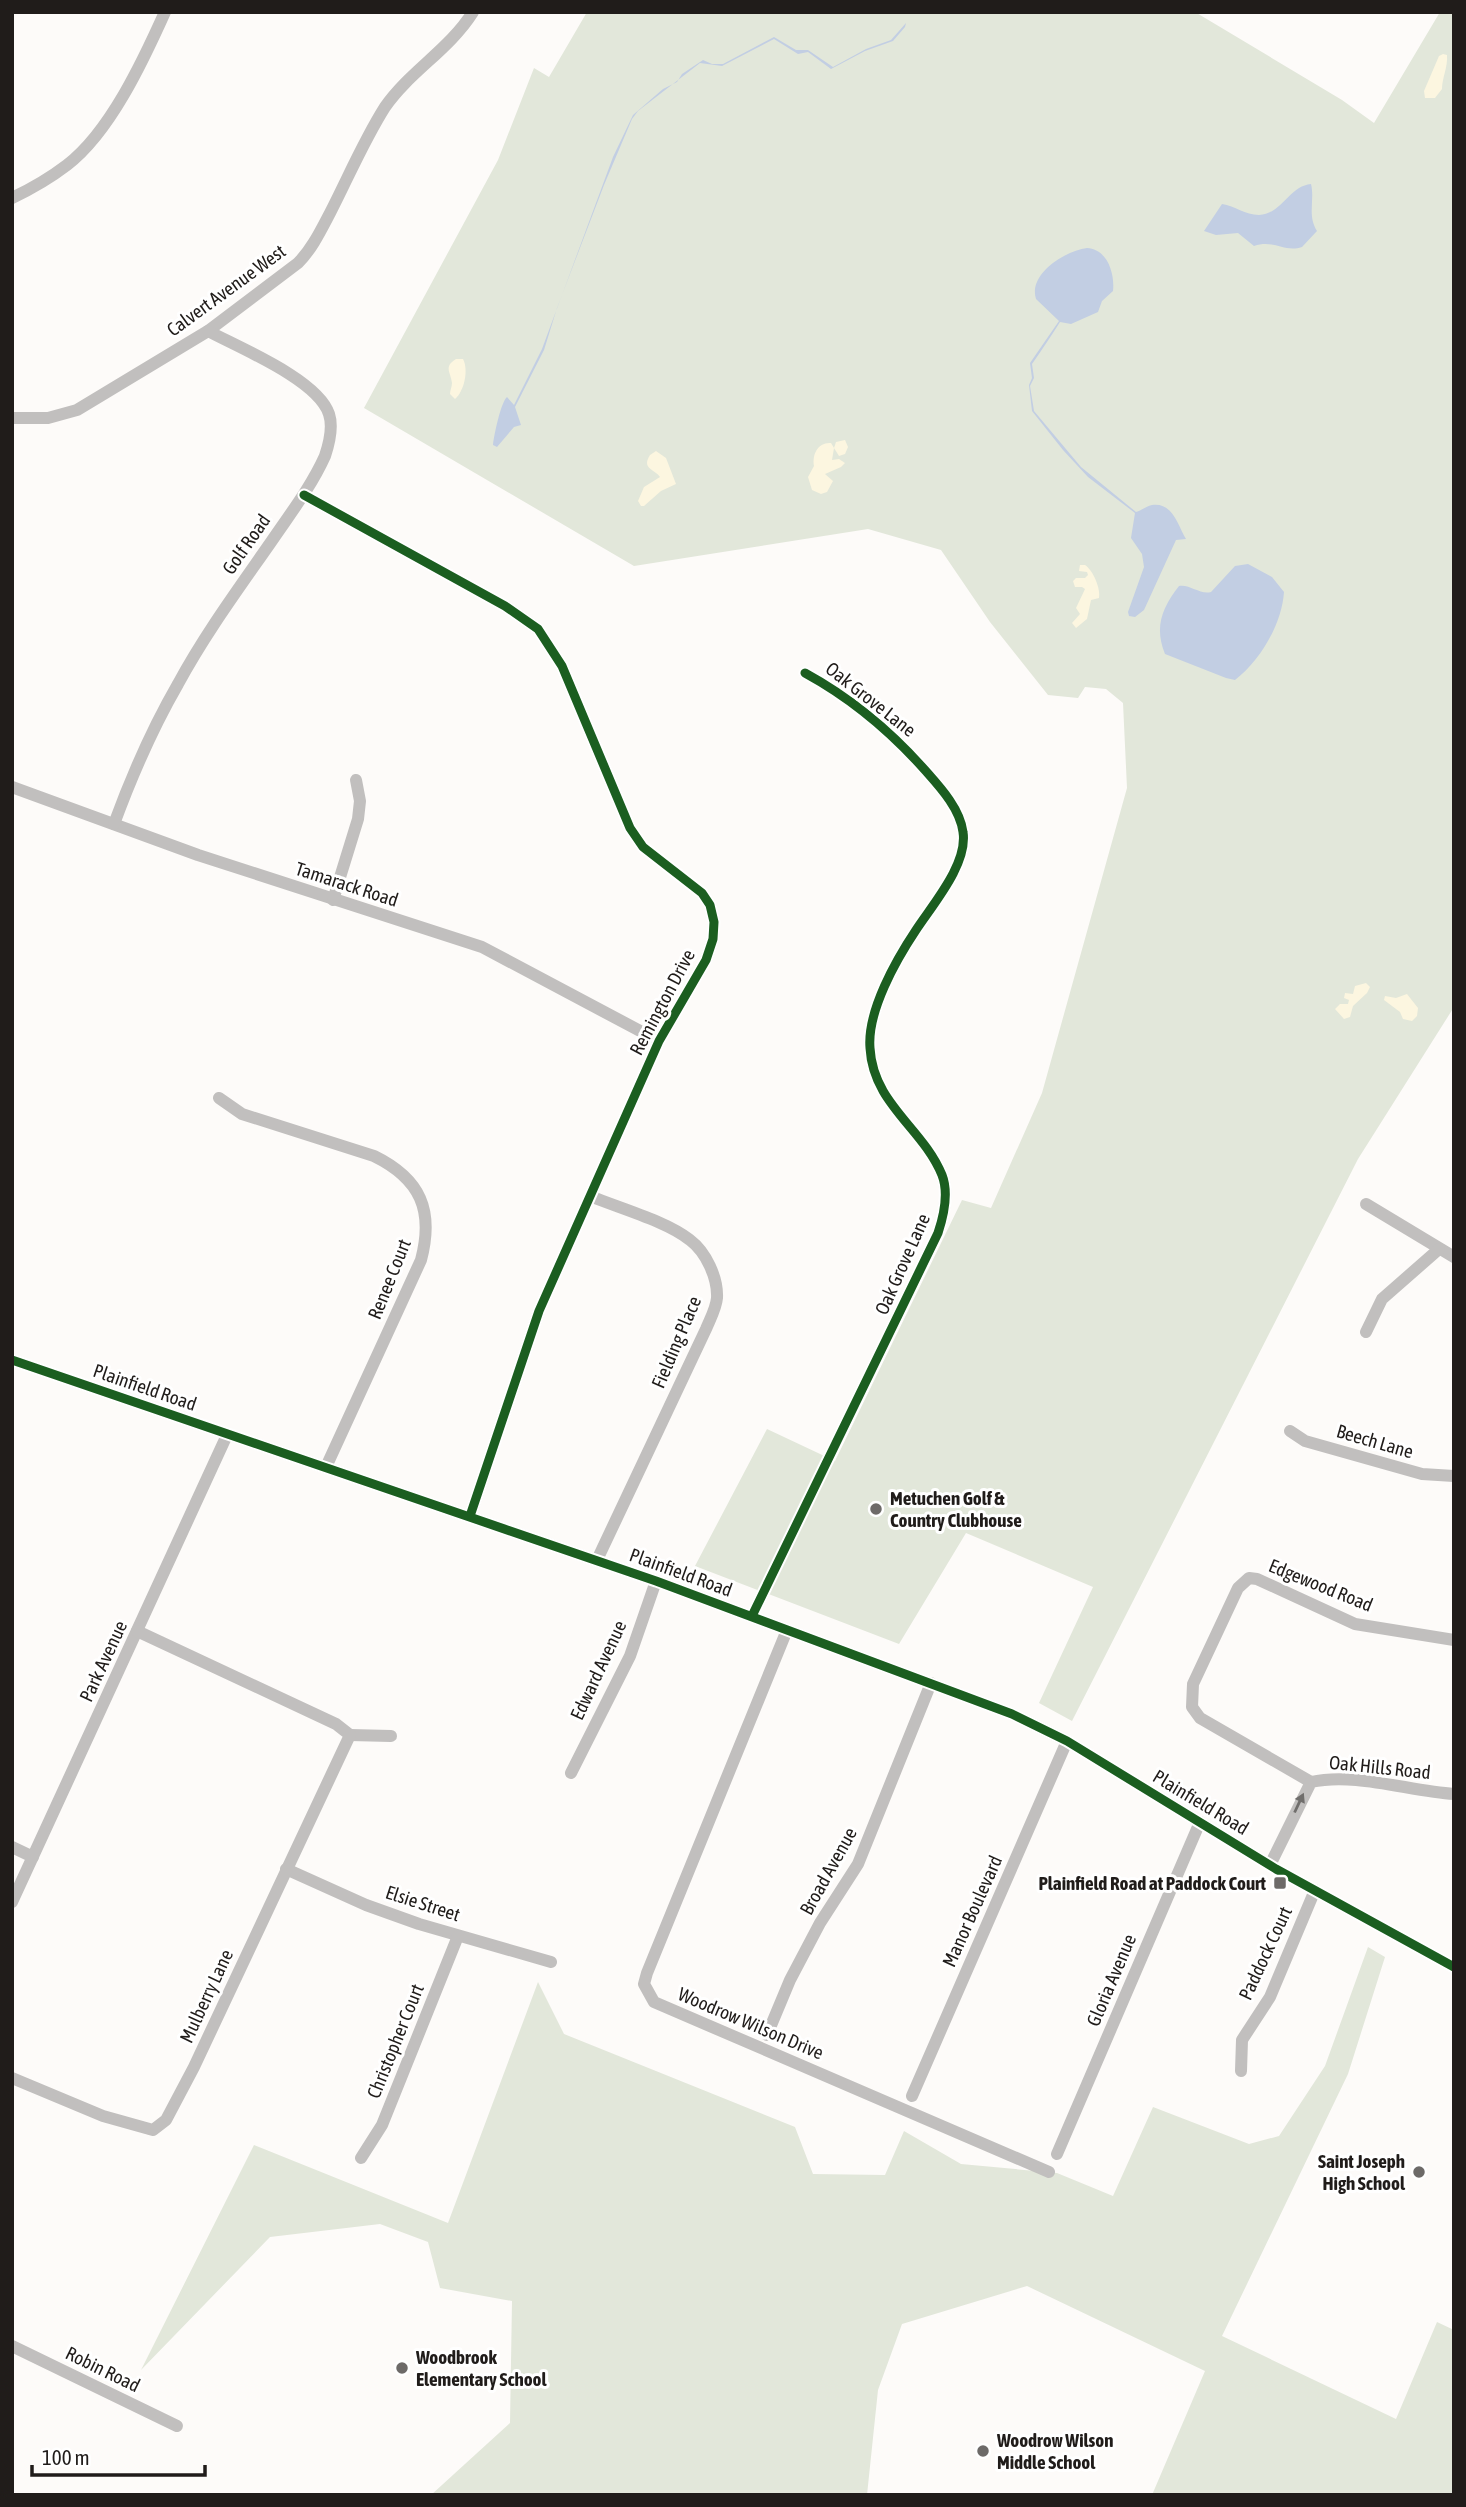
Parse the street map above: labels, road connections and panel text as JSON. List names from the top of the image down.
{
  "streets": {
    "street": [
      "Calvert Avenue West",
      "Golf Road",
      "Oak Grove Lane",
      "Tamarack Road",
      "Remington Drive",
      "Renee Court",
      "Fielding Place",
      "Plainfield Road",
      "Beech Lane",
      "Edgewood Road",
      "Park Avenue",
      "Edward Avenue",
      "Oak Hills Road",
      "Broad Avenue",
      "Elsie Street",
      "Manor Boulevard",
      "Paddock Court",
      "Gloria Avenue",
      "Mulberry Lane",
      "Woodrow Wilson Drive",
      "Christopher Court",
      "Robin Road"
    ]
  },
  "crossings": [
    ["Calvert Avenue West", "Golf Road"],
    ["Golf Road", "Tamarack Road"],
    ["Golf Road", "Remington Drive"],
    ["Oak Grove Lane", "Plainfield Road"],
    ["Tamarack Road", "Remington Drive"],
    ["Remington Drive", "Fielding Place"],
    ["Remington Drive", "Plainfield Road"],
    ["Renee Court", "Plainfield Road"],
    ["Fielding Place", "Plainfield Road"],
    ["Plainfield Road", "Park Avenue"],
    ["Plainfield Road", "Edward Avenue"],
    ["Plainfield Road", "Oak Hills Road"],
    ["Plainfield Road", "Broad Avenue"],
    ["Plainfield Road", "Manor Boulevard"],
    ["Plainfield Road", "Paddock Court"],
    ["Plainfield Road", "Gloria Avenue"],
    ["Plainfield Road", "Woodrow Wilson Drive"],
    ["Edgewood Road", "Oak Hills Road"],
    ["Elsie Street", "Mulberry Lane"],
    ["Elsie Street", "Christopher Court"]
  ],
  "one_way": ["Oak Hills Road"],
  "places": {
    "other": [
      "Metuchen Golf & Country Clubhouse",
      "Saint Joseph High School",
      "Woodbrook Elementary School",
      "Woodrow Wilson Middle School"
    ],
    "transit": ["Plainfield Road at Paddock Court"]
  },
  "scale_bar": "100 m"
}
